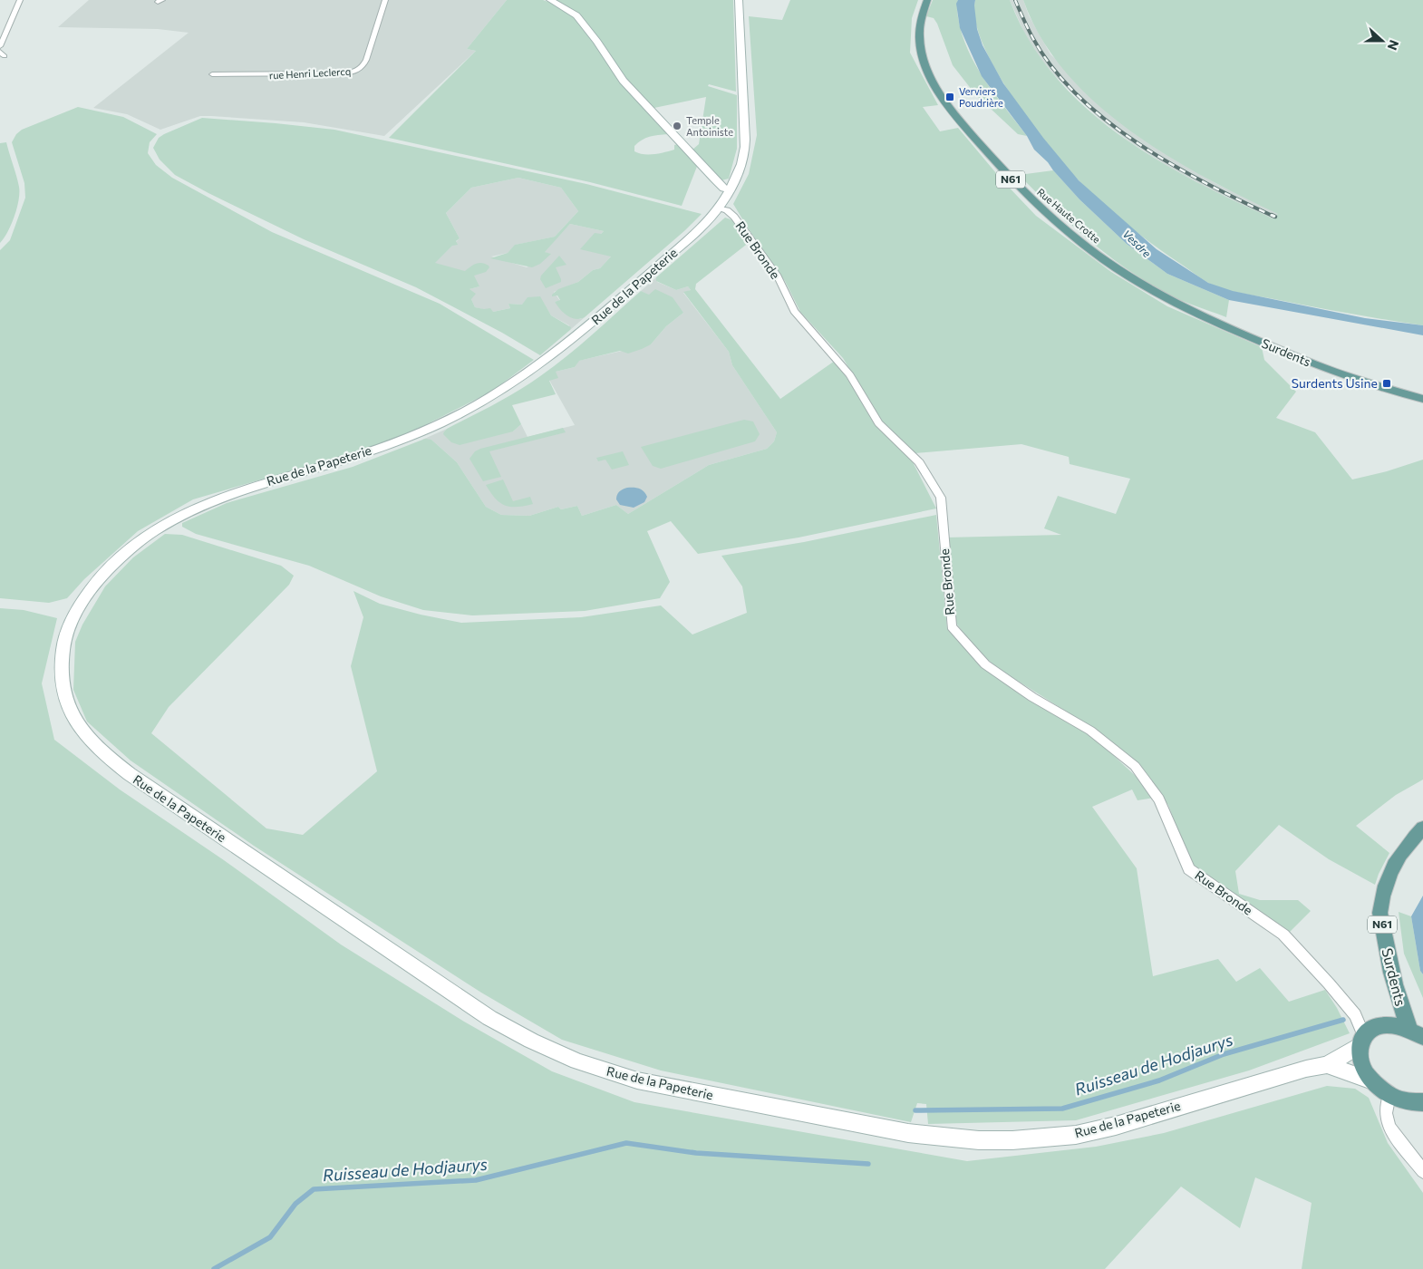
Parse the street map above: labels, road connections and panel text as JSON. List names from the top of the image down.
{
  "streets": {
    "main road": [
      "N61",
      "Rue Haute Crotte",
      "Rue de la Papeterie",
      "Surdents"
    ],
    "street": ["rue Henri Leclercq", "Rue Bronde"]
  },
  "crossings": [
    ["N61", "Rue Bronde"],
    ["N61", "Rue de la Papeterie"],
    ["N61", "Surdents"],
    ["Rue Haute Crotte", "Surdents"],
    ["Rue Bronde", "Rue de la Papeterie"]
  ],
  "water": ["Vesdre", "Ruisseau de Hodjaurys"],
  "places": {
    "transit": ["Verviers Poudrière", "Surdents Usine"],
    "other": ["Temple Antoiniste"]
  },
  "north": "right"
}
